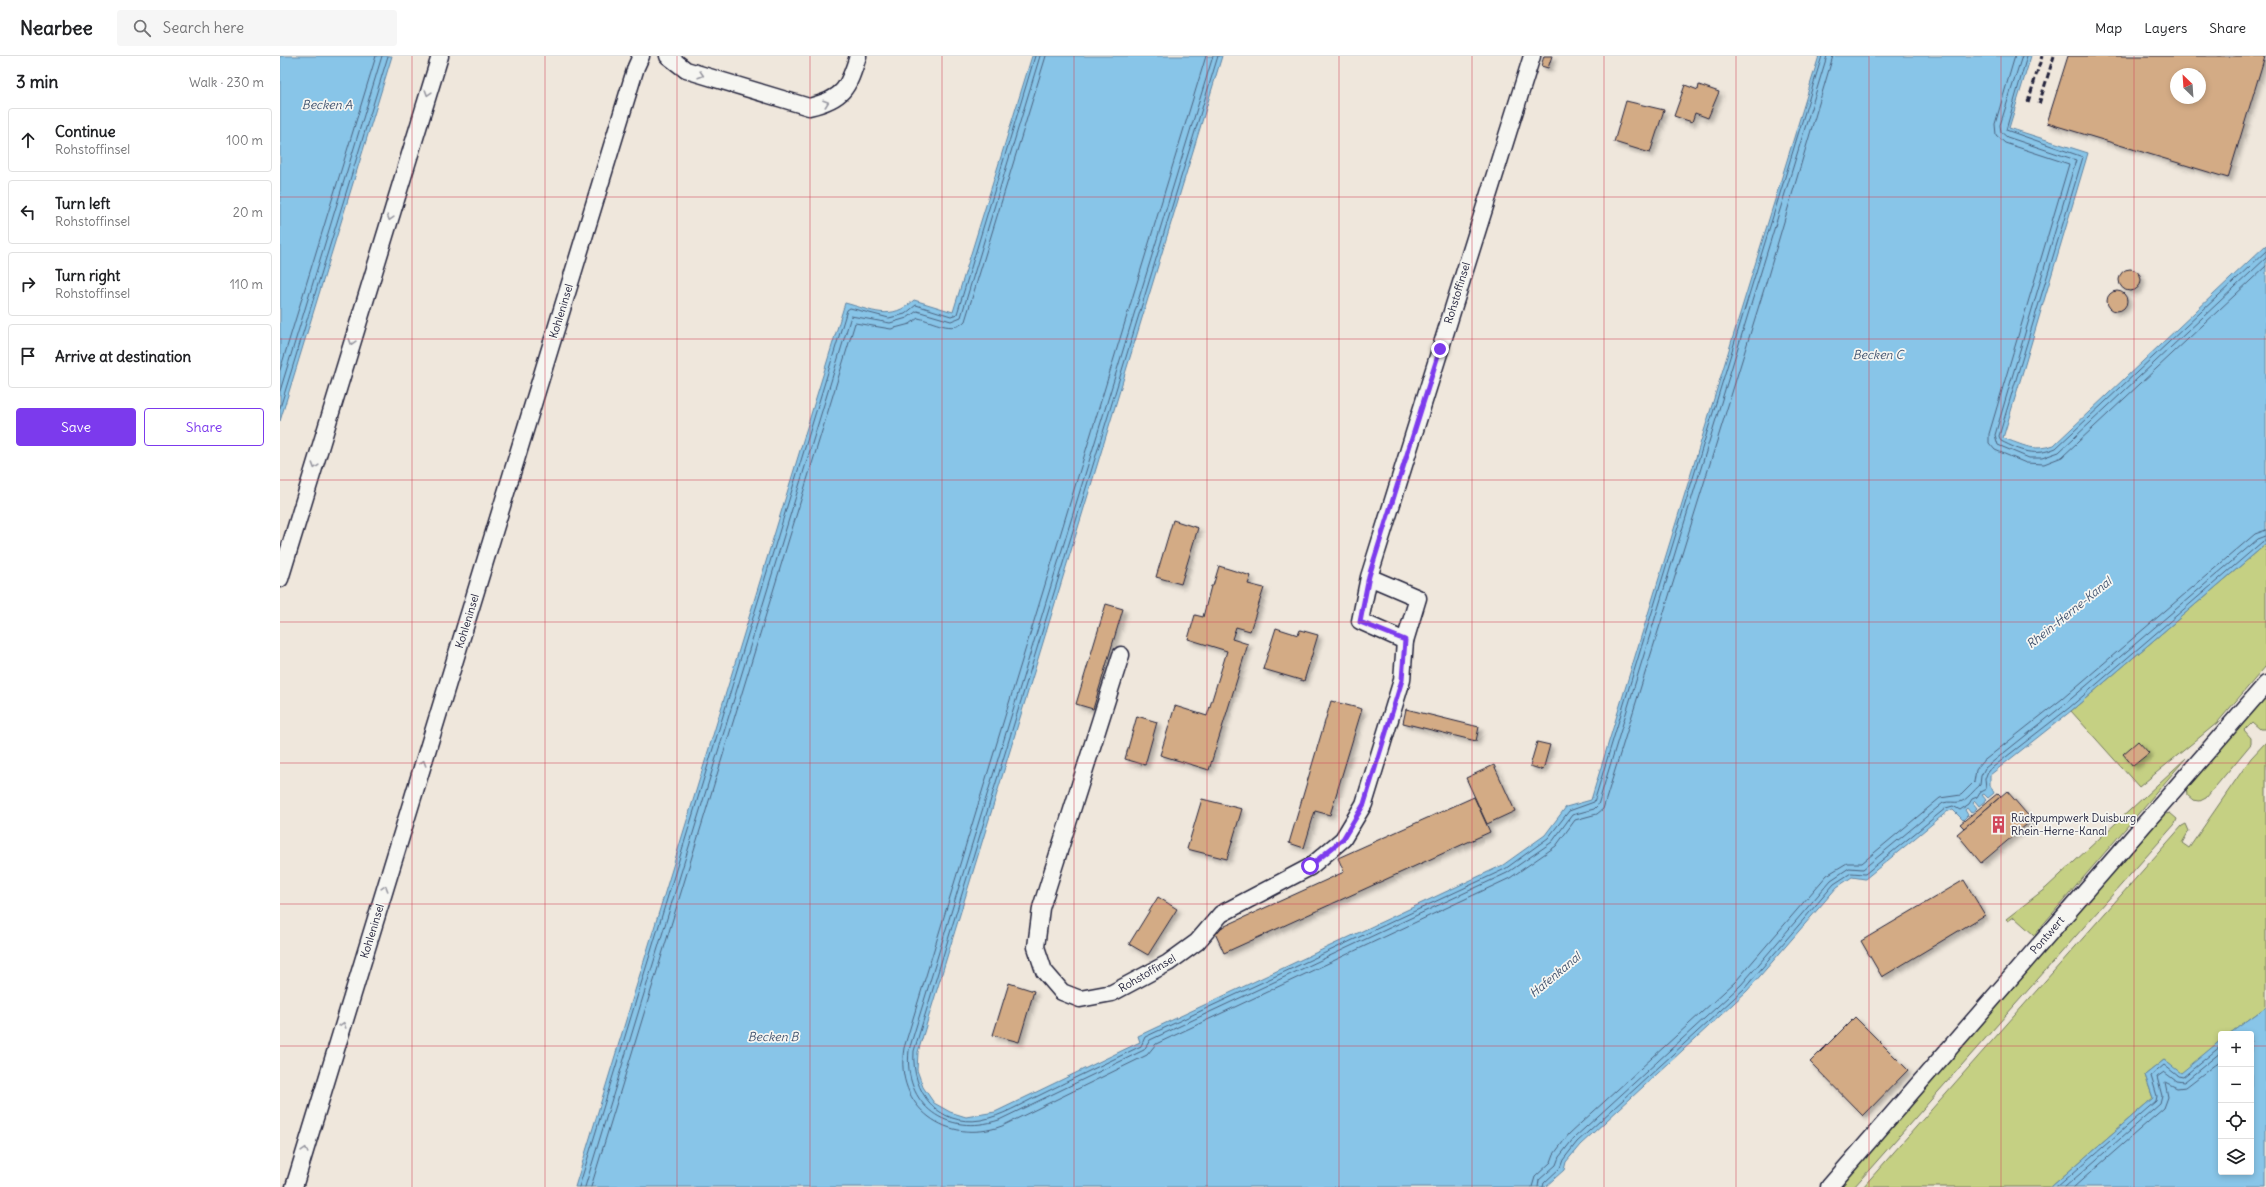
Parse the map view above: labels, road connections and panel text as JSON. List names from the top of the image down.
{
  "streets": {
    "street": ["Rohstoffinsel", "Kohleninsel", "Pontwert"]
  },
  "one_way": ["Kohleninsel"],
  "water": [
    "Becken A",
    "Becken C",
    "Rhein-Herne-Kanal",
    "Hafenkanal",
    "Becken B"
  ],
  "places": {
    "building": ["Rückpumpwerk Duisburg Rhein-Herne-Kanal"]
  },
  "north": "top left",
  "page": {
    "header": "Nearbee",
    "search": "Search here",
    "nav": ["Map", "Layers", "Share"],
    "heading": ["3 min", "Walk · 230 m"],
    "list": [
      ["Continue", "Rohstoffinsel", "100 m"],
      ["Turn left", "Rohstoffinsel", "20 m"],
      ["Turn right", "Rohstoffinsel", "110 m"],
      "Arrive at destination"
    ],
    "buttons": ["Save", "Share"],
    "map_buttons": ["+", "−"]
  }
}
